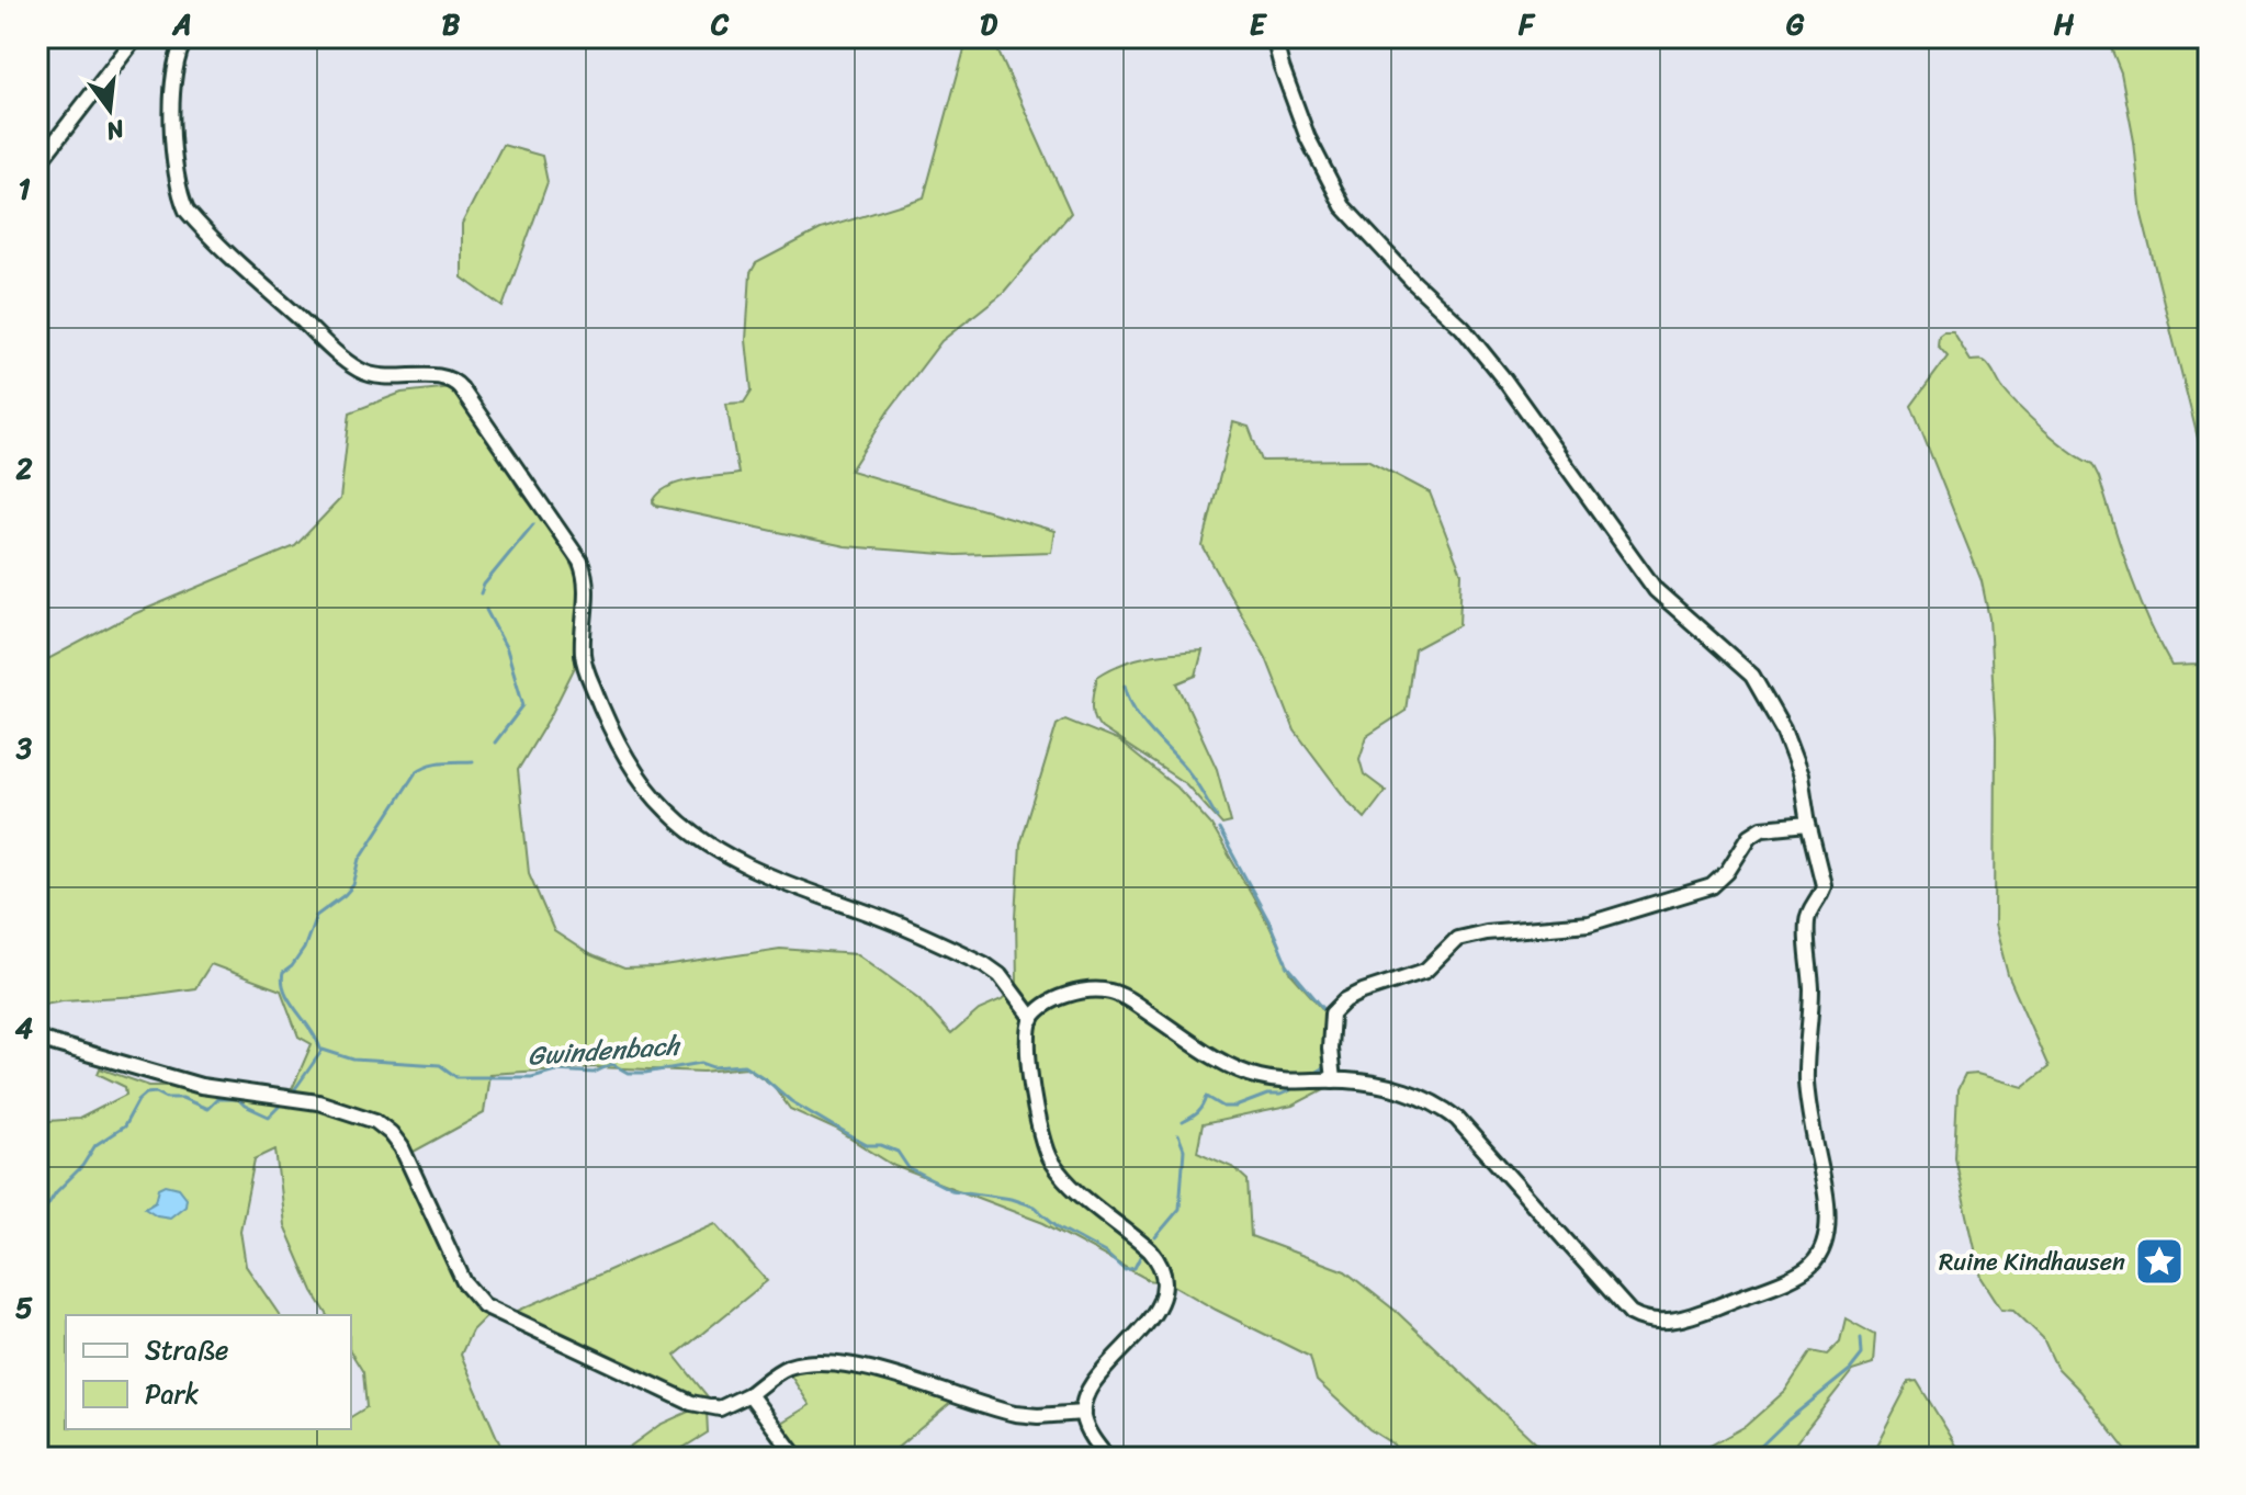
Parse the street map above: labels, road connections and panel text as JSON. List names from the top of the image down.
{
  "water": ["Gwindenbach"],
  "places": {
    "place": ["Ruine Kindhausen"]
  },
  "legend": ["Straße", "Park"],
  "north": "bottom",
  "grid": {
    "columns": [
      "A",
      "B",
      "C",
      "D",
      "E",
      "F",
      "G",
      "H"
    ],
    "rows": [
      "1",
      "2",
      "3",
      "4",
      "5"
    ]
  }
}
